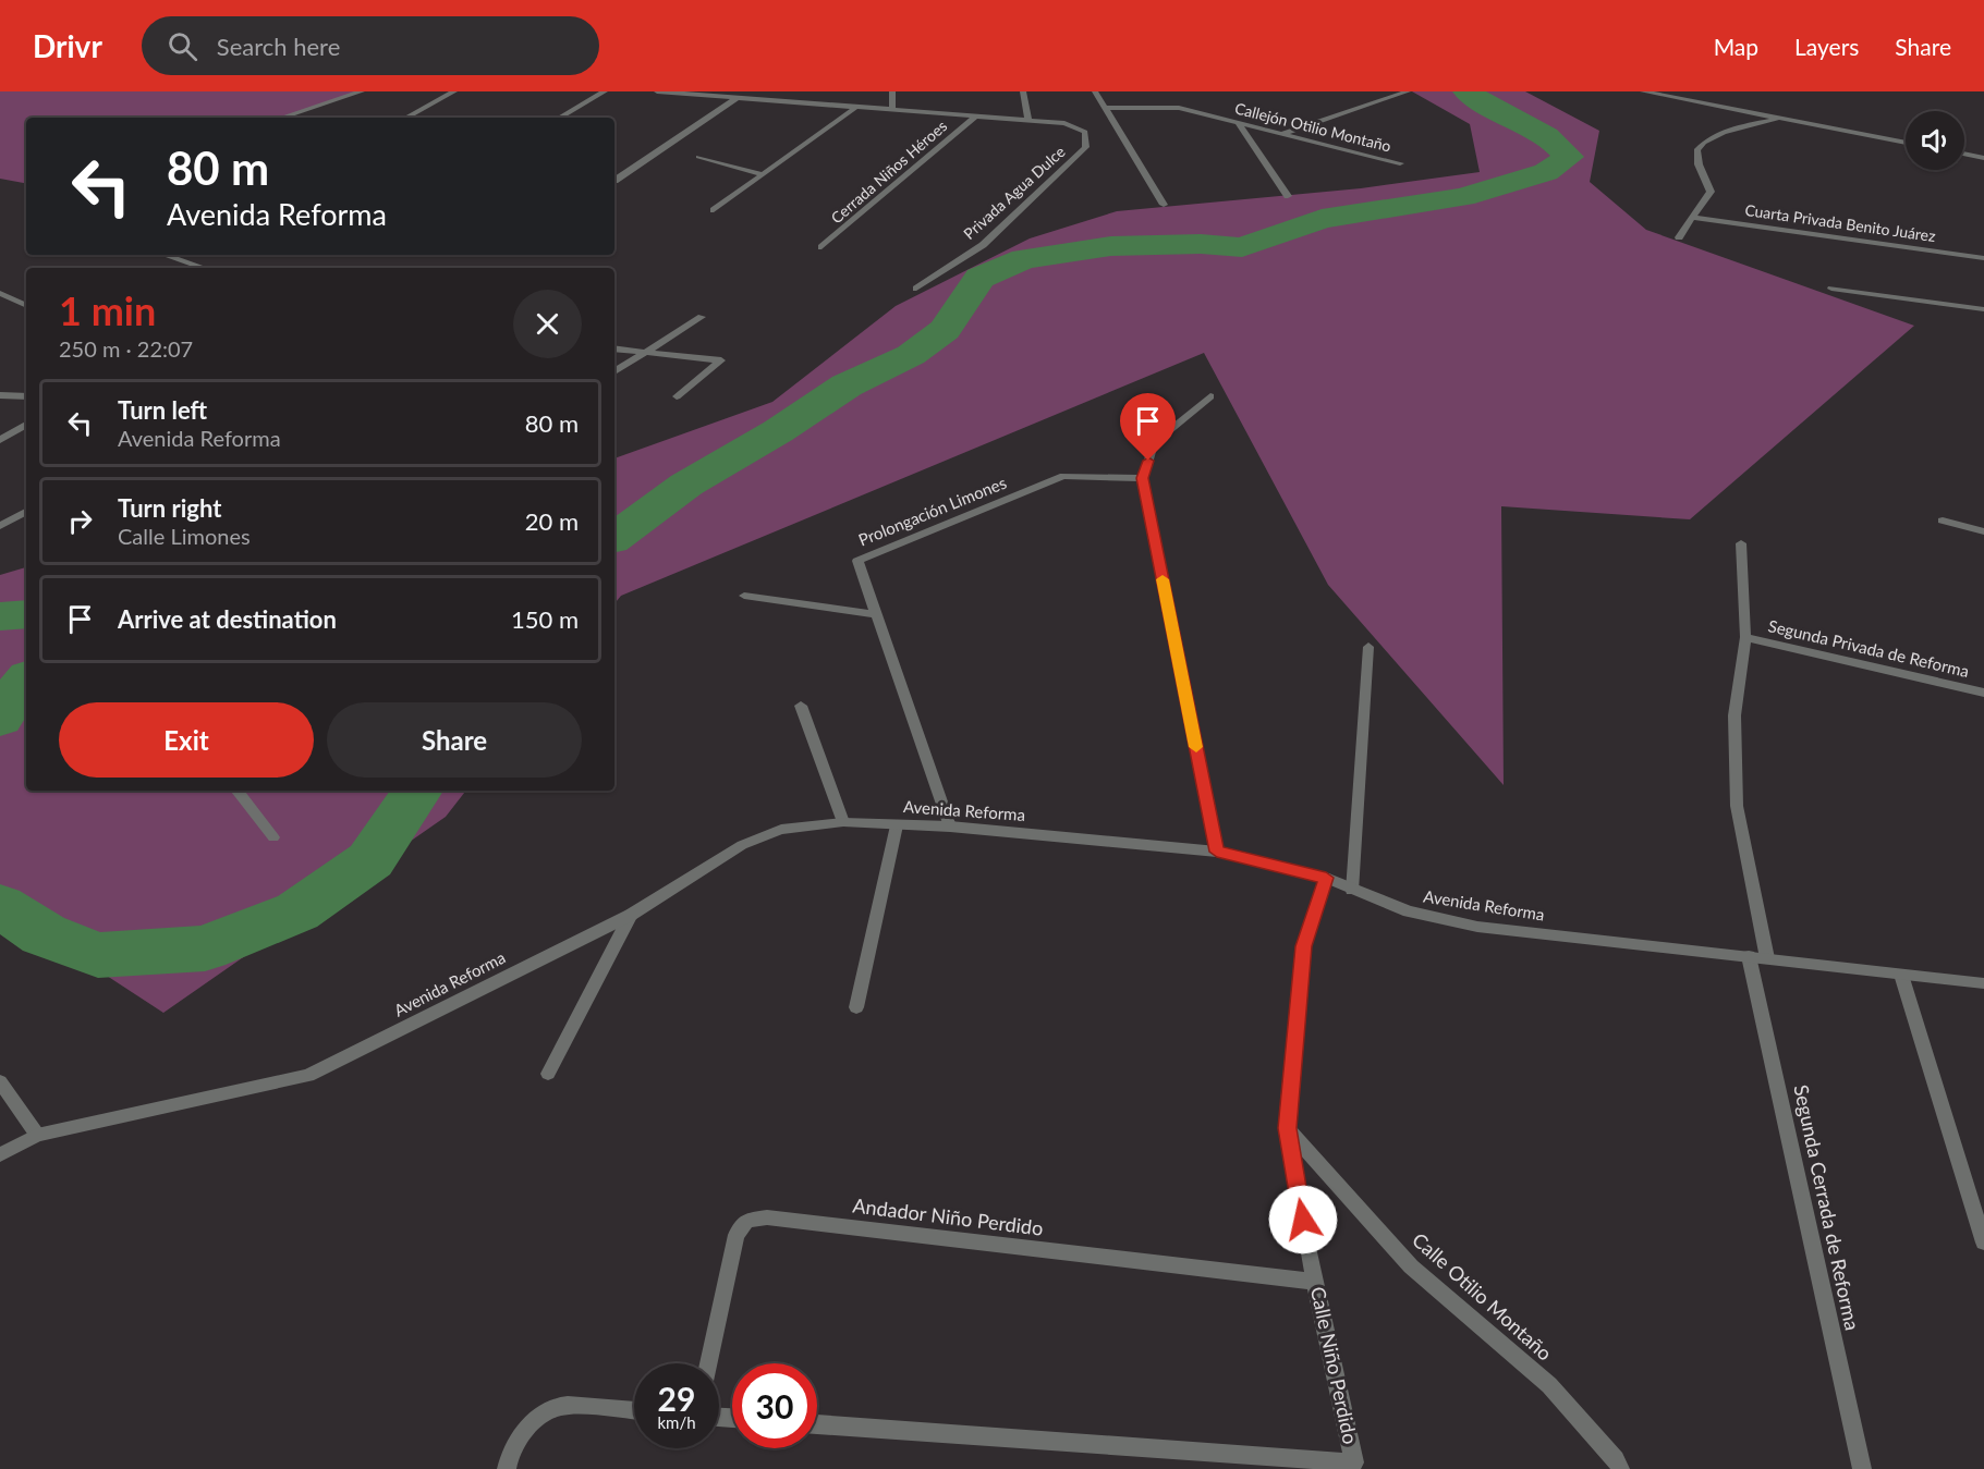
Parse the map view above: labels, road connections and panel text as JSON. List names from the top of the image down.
{
  "streets": {
    "street": [
      "Callejón Otilio Montaño",
      "Cerrada Niños Héroes",
      "Privada Agua Dulce",
      "Cuarta Privada Benito Juárez",
      "Prolongación Limones",
      "Segunda Privada de Reforma",
      "Avenida Reforma",
      "Segunda Cerrada de Reforma",
      "Andador Niño Perdido",
      "Calle Otilio Montaño",
      "Calle Niño Perdido"
    ]
  },
  "crossings": [
    ["Prolongación Limones", "Avenida Reforma"],
    ["Avenida Reforma", "Segunda Cerrada de Reforma"],
    ["Avenida Reforma", "Calle Niño Perdido"],
    ["Andador Niño Perdido", "Calle Niño Perdido"],
    ["Calle Otilio Montaño", "Calle Niño Perdido"]
  ],
  "page": {
    "header": "Drivr",
    "search": "Search here",
    "nav": ["Map", "Layers", "Share"],
    "turn": ["80 m", "Avenida Reforma"],
    "heading": ["1 min", "250 m · 22:07"],
    "list": [
      {
        "name": "Turn left",
        "note": "Avenida Reforma",
        "value": "80 m"
      },
      {
        "name": "Turn right",
        "note": "Calle Limones",
        "value": "20 m"
      },
      {
        "name": "Arrive at destination",
        "value": "150 m"
      }
    ],
    "buttons": ["Exit", "Share"],
    "speed": "29 km/h",
    "limit": "30"
  }
}
